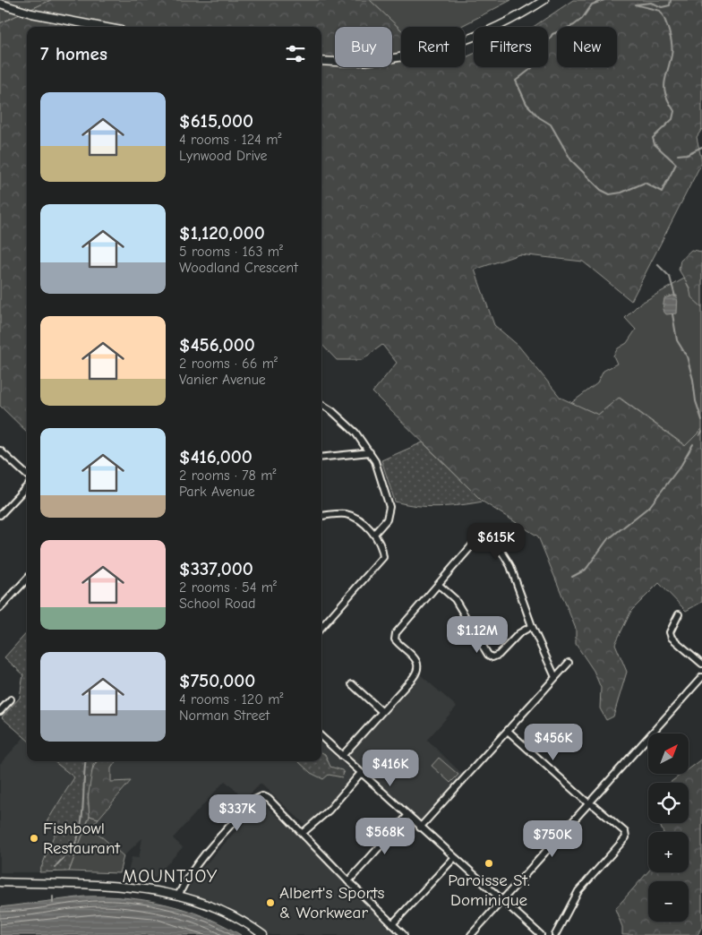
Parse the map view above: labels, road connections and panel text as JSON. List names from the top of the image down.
{
  "districts": ["MOUNTJOY"],
  "places": ["Fishbowl Restaurant", "Paroisse St. Dominique", "Albert's Sports & Workwear"],
  "north": "top right",
  "page": {
    "chip": [
      "Buy",
      "Rent",
      "Filters",
      "New"
    ],
    "heading": "7 homes",
    "list": [
      {
        "name": "$615,000",
        "note": "4 rooms · 124 m² · Lynwood Drive"
      },
      {
        "name": "$1,120,000",
        "note": "5 rooms · 163 m² · Woodland Crescent"
      },
      {
        "name": "$456,000",
        "note": "2 rooms · 66 m² · Vanier Avenue"
      },
      {
        "name": "$416,000",
        "note": "2 rooms · 78 m² · Park Avenue"
      },
      {
        "name": "$337,000",
        "note": "2 rooms · 54 m² · School Road"
      },
      {
        "name": "$750,000",
        "note": "4 rooms · 120 m² · Norman Street"
      }
    ],
    "price": [
      "$615K",
      "$1.12M",
      "$456K",
      "$416K",
      "$337K",
      "$568K",
      "$750K"
    ],
    "map_buttons": ["+", "−"]
  }
}
